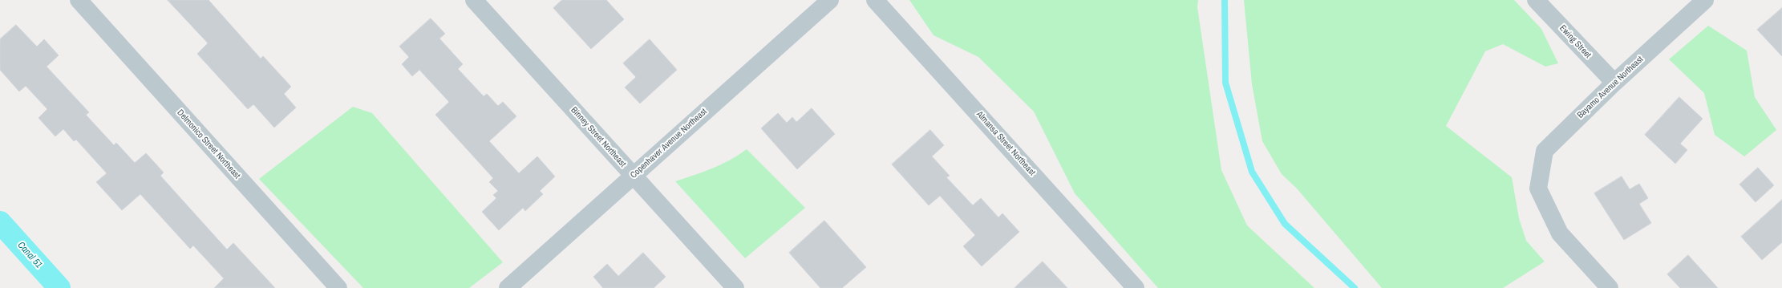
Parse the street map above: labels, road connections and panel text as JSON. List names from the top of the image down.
{
  "streets": {
    "street": [
      "Ewing Street",
      "Bayamo Avenue Northeast",
      "Binney Street Northeast",
      "Copenhaver Avenue Northeast",
      "Almansa Street Northeast",
      "Delmonico Street Northeast"
    ]
  },
  "crossings": [
    ["Ewing Street", "Bayamo Avenue Northeast"],
    ["Binney Street Northeast", "Copenhaver Avenue Northeast"]
  ],
  "water": ["Canal 51"]
}
